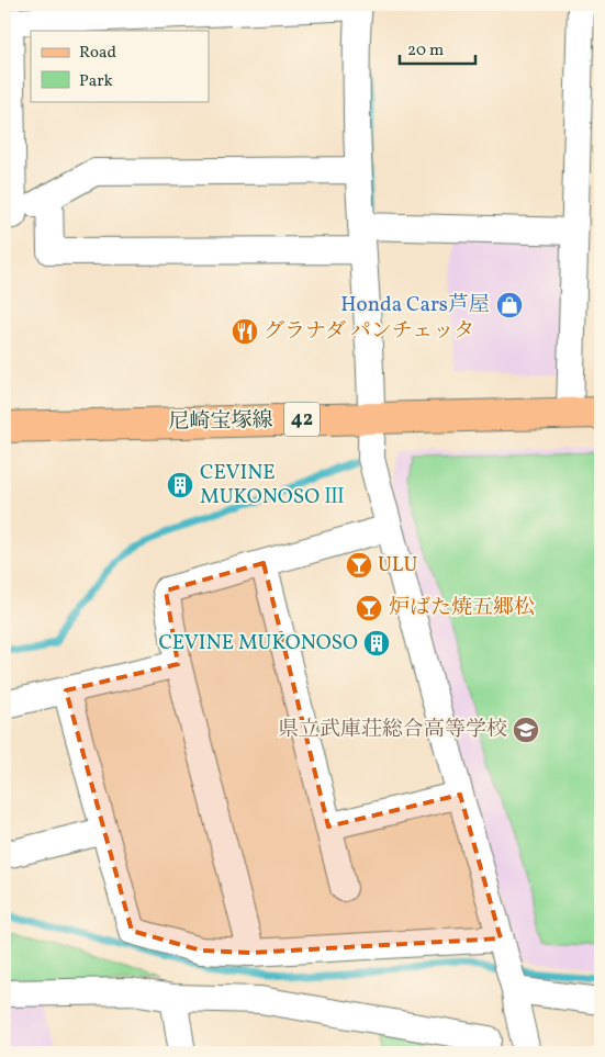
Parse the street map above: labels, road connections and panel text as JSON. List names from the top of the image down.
{
  "streets": {
    "main road": ["42", "尼崎宝塚線"]
  },
  "places": {
    "shop": ["Honda Cars芦屋"],
    "restaurant": ["グラナダ パンチェッタ"],
    "building": ["CEVINE MUKONOSO Ⅲ", "CEVINE MUKONOSO"],
    "bar": ["ULU", "炉ばた焼五郷松"],
    "school or university": ["県立武庫荘総合高等学校"]
  },
  "legend": ["Road", "Park"],
  "scale_bar": "20 m"
}
